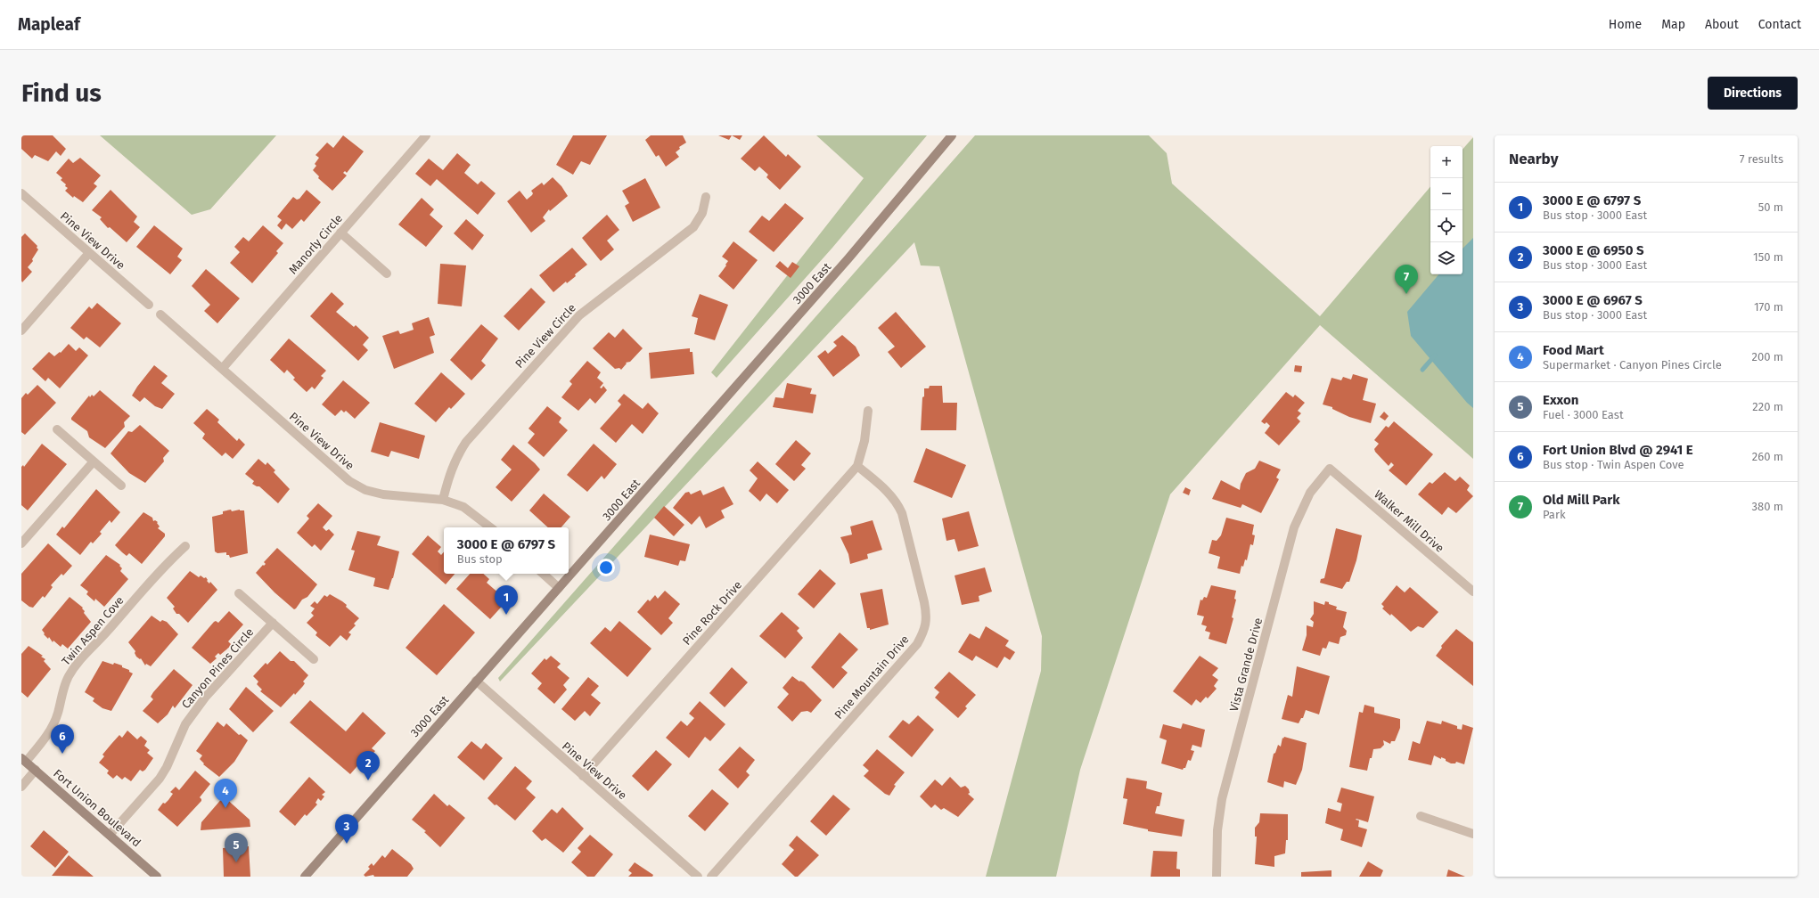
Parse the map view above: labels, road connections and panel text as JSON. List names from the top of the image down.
{
  "streets": {
    "main road": ["3000 East", "Fort Union Boulevard"],
    "street": [
      "Pine View Drive",
      "Manorly Circle",
      "Pine View Circle",
      "Walker Mill Drive",
      "Pine Rock Drive",
      "Twin Aspen Cove",
      "Vista Grande Drive",
      "Canyon Pines Circle",
      "Pine Mountain Drive"
    ]
  },
  "crossings": [
    ["Pine View Drive", "Manorly Circle"],
    ["Pine View Drive", "3000 East"],
    ["Pine View Drive", "Pine View Circle"],
    ["Pine View Drive", "Pine Rock Drive"],
    ["Walker Mill Drive", "Vista Grande Drive"],
    ["Pine Rock Drive", "Pine Mountain Drive"],
    ["Twin Aspen Cove", "Fort Union Boulevard"],
    ["Canyon Pines Circle", "Fort Union Boulevard"]
  ],
  "page": {
    "header": "Mapleaf",
    "nav": [
      "Home",
      "Map",
      "About",
      "Contact"
    ],
    "buttons": "Directions",
    "title": "Find us",
    "heading": ["Nearby", "7 results"],
    "map_buttons": ["+", "−"],
    "list": [
      {
        "mark": "1",
        "name": "3000 E @ 6797 S",
        "note": "Bus stop · 3000 East",
        "value": "50 m"
      },
      {
        "mark": "2",
        "name": "3000 E @ 6950 S",
        "note": "Bus stop · 3000 East",
        "value": "150 m"
      },
      {
        "mark": "3",
        "name": "3000 E @ 6967 S",
        "note": "Bus stop · 3000 East",
        "value": "170 m"
      },
      {
        "mark": "4",
        "name": "Food Mart",
        "note": "Supermarket · Canyon Pines Circle",
        "value": "200 m"
      },
      {
        "mark": "5",
        "name": "Exxon",
        "note": "Fuel · 3000 East",
        "value": "220 m"
      },
      {
        "mark": "6",
        "name": "Fort Union Blvd @ 2941 E",
        "note": "Bus stop · Twin Aspen Cove",
        "value": "260 m"
      },
      {
        "mark": "7",
        "name": "Old Mill Park",
        "note": "Park",
        "value": "380 m"
      }
    ],
    "pins": [
      "7",
      "1",
      "6",
      "2",
      "4",
      "3",
      "5"
    ],
    "popup": ["3000 E @ 6797 S", "Bus stop"]
  }
}
